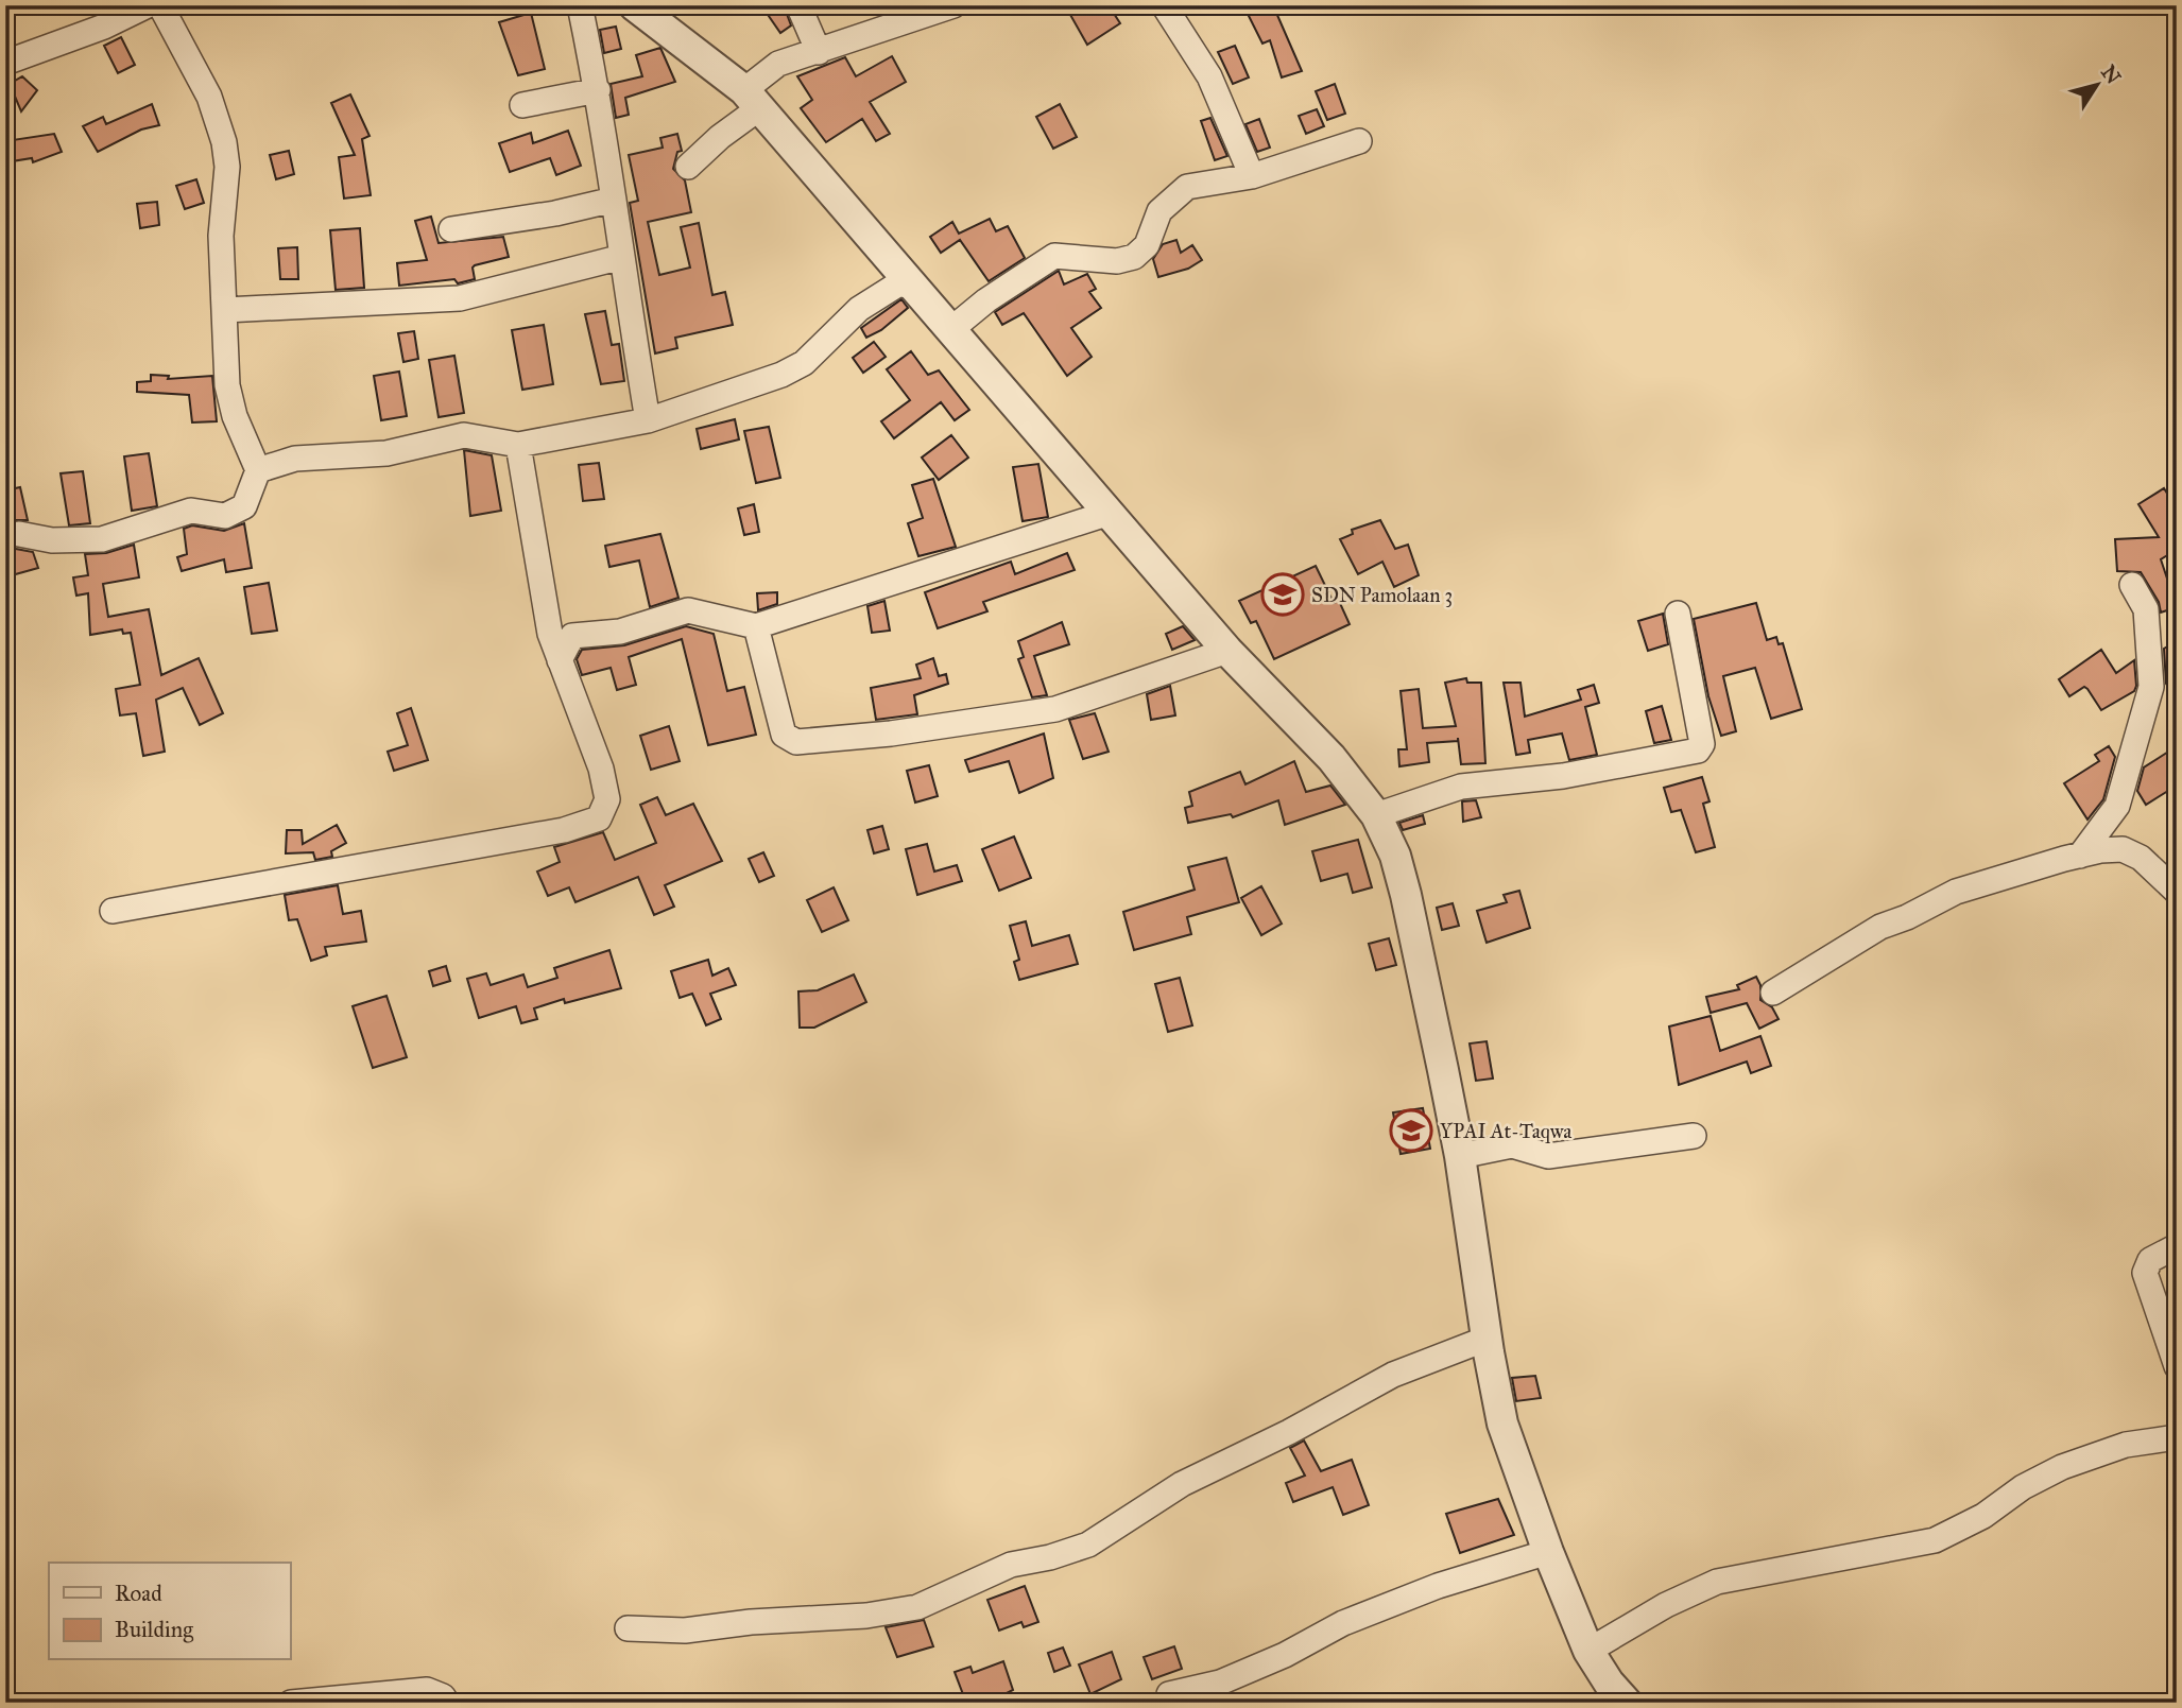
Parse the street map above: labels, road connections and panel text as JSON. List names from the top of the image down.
{
  "places": {
    "school or university": ["SDN Pamolaan 3", "YPAI At-Taqwa"]
  },
  "legend": ["Road", "Building"],
  "north": "top right"
}
